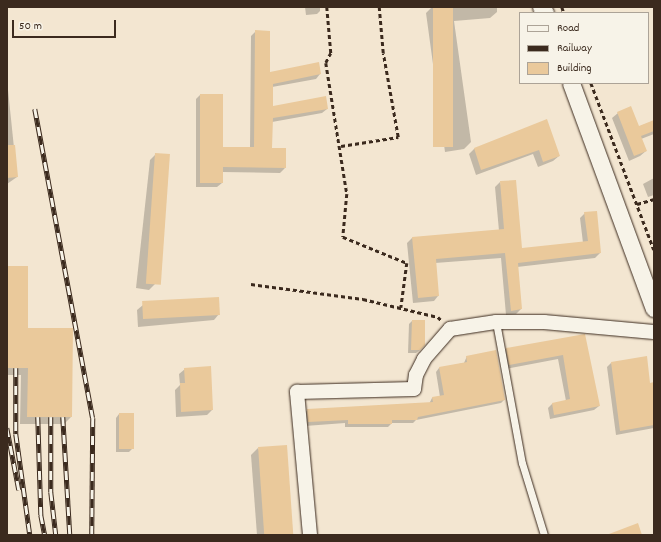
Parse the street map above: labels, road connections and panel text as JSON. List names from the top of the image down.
{
  "legend": ["Road", "Railway", "Building"],
  "scale_bar": "50 m"
}
